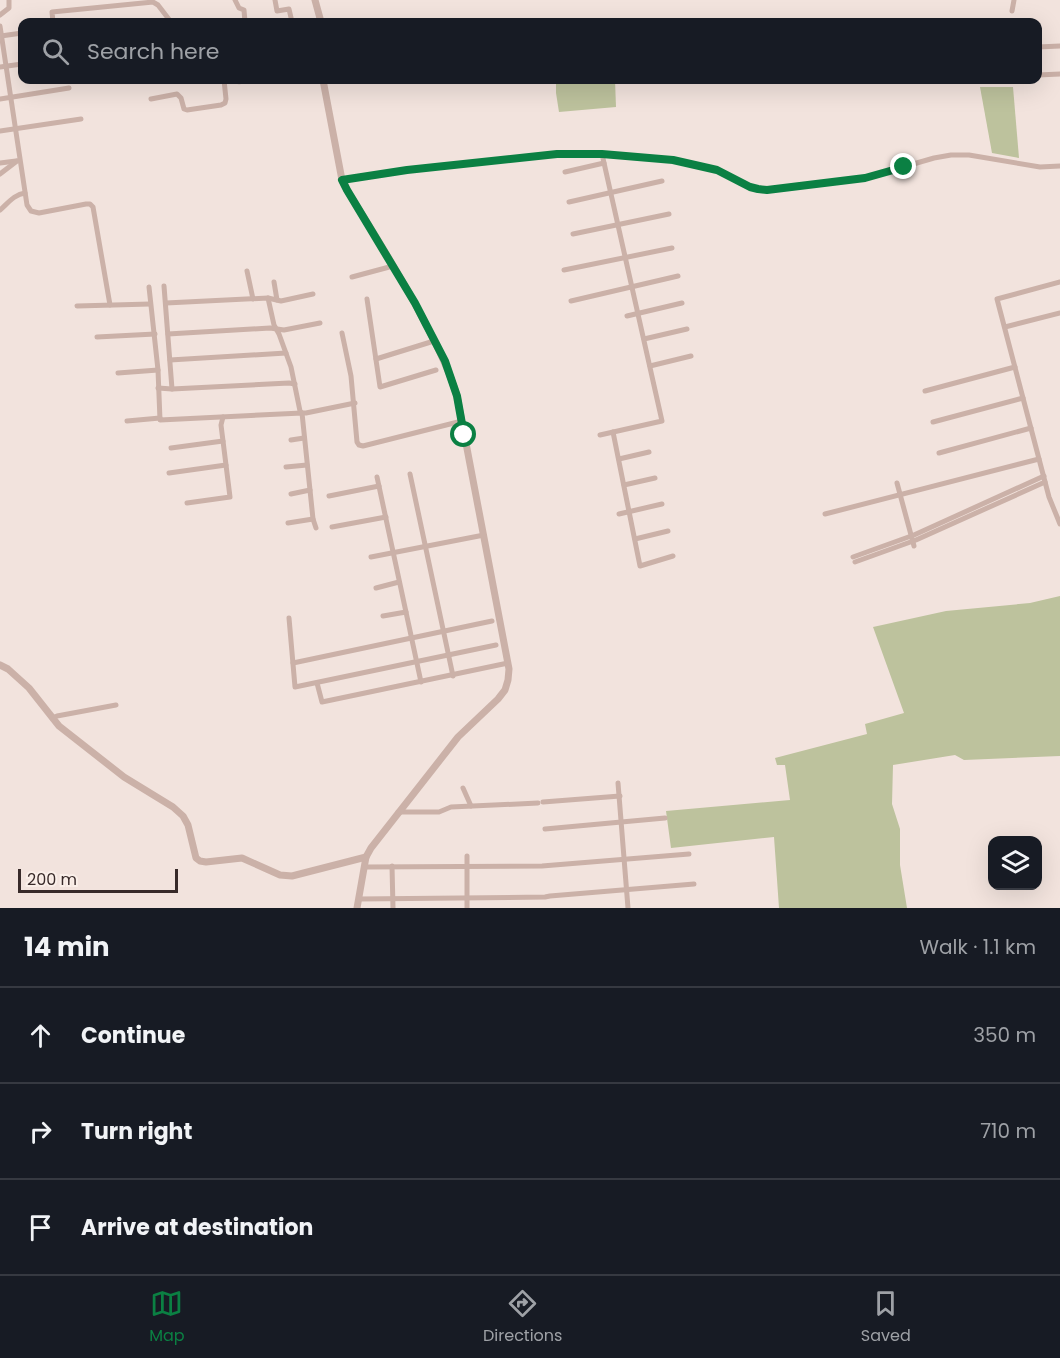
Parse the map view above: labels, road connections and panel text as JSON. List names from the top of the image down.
{
  "scale_bar": "200 m",
  "page": {
    "search": "Search here",
    "scale": "200 m",
    "heading": ["14 min", "Walk · 1.1 km"],
    "list": [
      ["Continue", "350 m"],
      ["Turn right", "710 m"],
      "Arrive at destination"
    ],
    "nav": ["Map", "Directions", "Saved"]
  }
}
